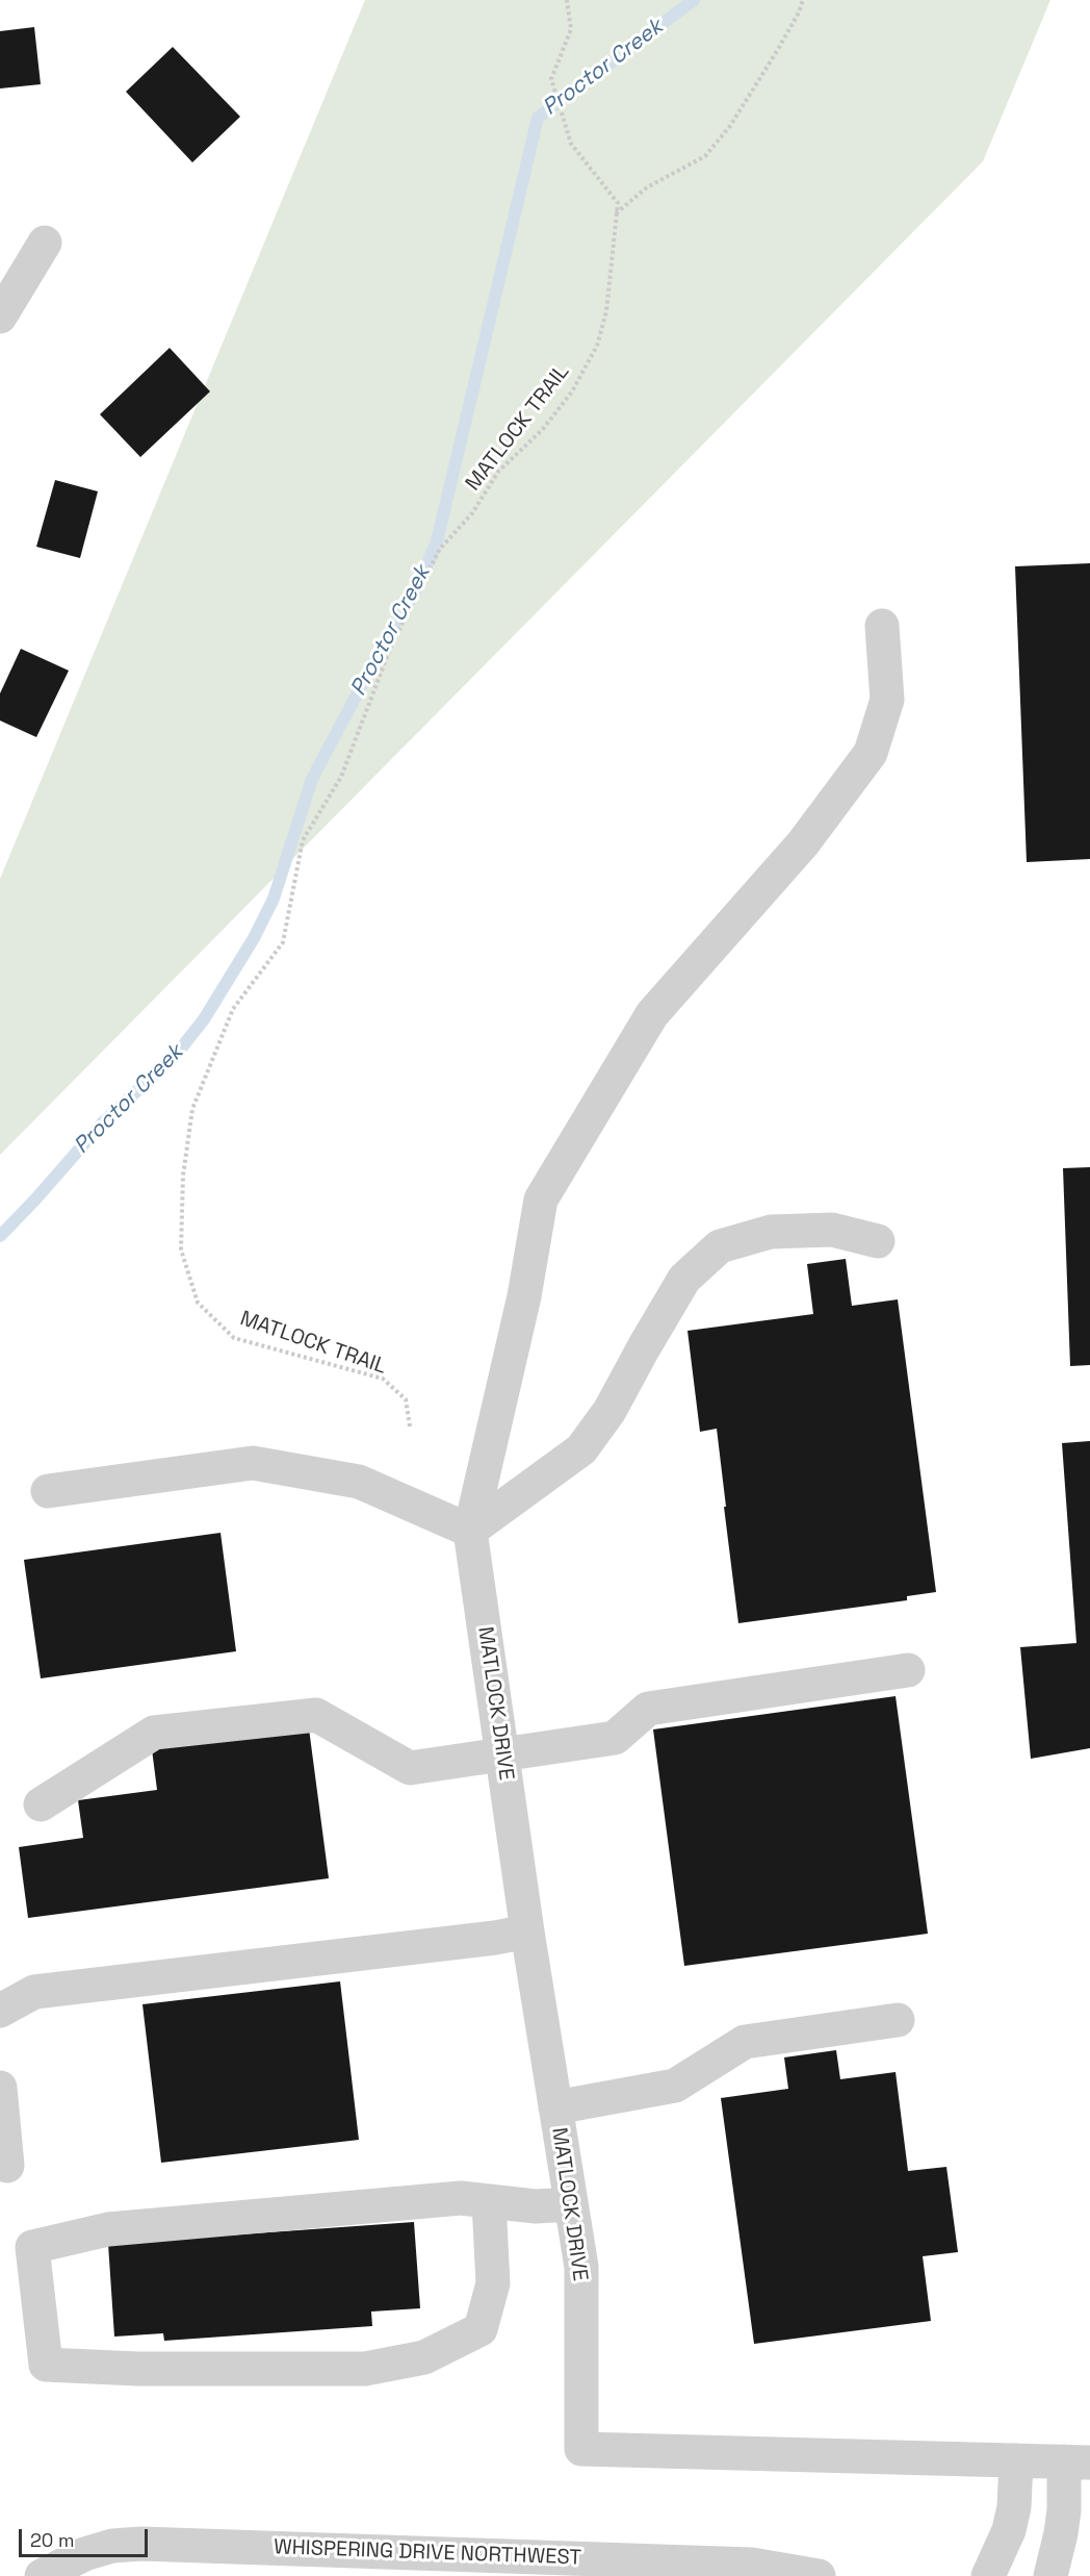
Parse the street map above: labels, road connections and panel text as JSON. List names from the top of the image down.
{
  "streets": {
    "street": ["MATLOCK DRIVE", "WHISPERING DRIVE NORTHWEST"],
    "path": ["MATLOCK TRAIL"]
  },
  "water": ["Proctor Creek"],
  "scale_bar": "20 m"
}
